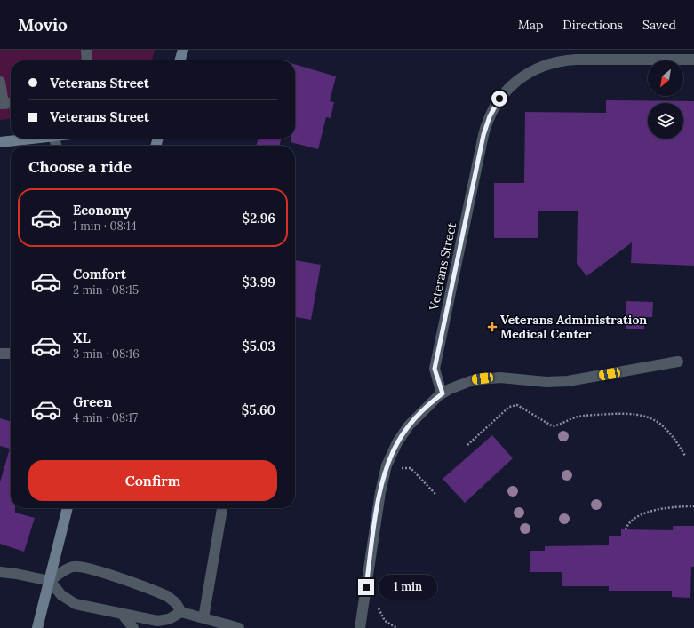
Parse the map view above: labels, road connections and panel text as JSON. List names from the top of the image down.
{
  "streets": {
    "street": ["Veterans Street"]
  },
  "places": {
    "health": ["Veterans Administration Medical Center"]
  },
  "north": "bottom left",
  "page": {
    "header": "Movio",
    "nav": ["Map", "Directions", "Saved"],
    "banner": ["Veterans Street", "Veterans Street"],
    "heading": "Choose a ride",
    "list": [
      {
        "name": "Economy",
        "note": "1 min · 08:14",
        "value": "$2.96"
      },
      {
        "name": "Comfort",
        "note": "2 min · 08:15",
        "value": "$3.99"
      },
      {
        "name": "XL",
        "note": "3 min · 08:16",
        "value": "$5.03"
      },
      {
        "name": "Green",
        "note": "4 min · 08:17",
        "value": "$5.60"
      }
    ],
    "buttons": "Confirm",
    "bubble": "1 min"
  }
}
